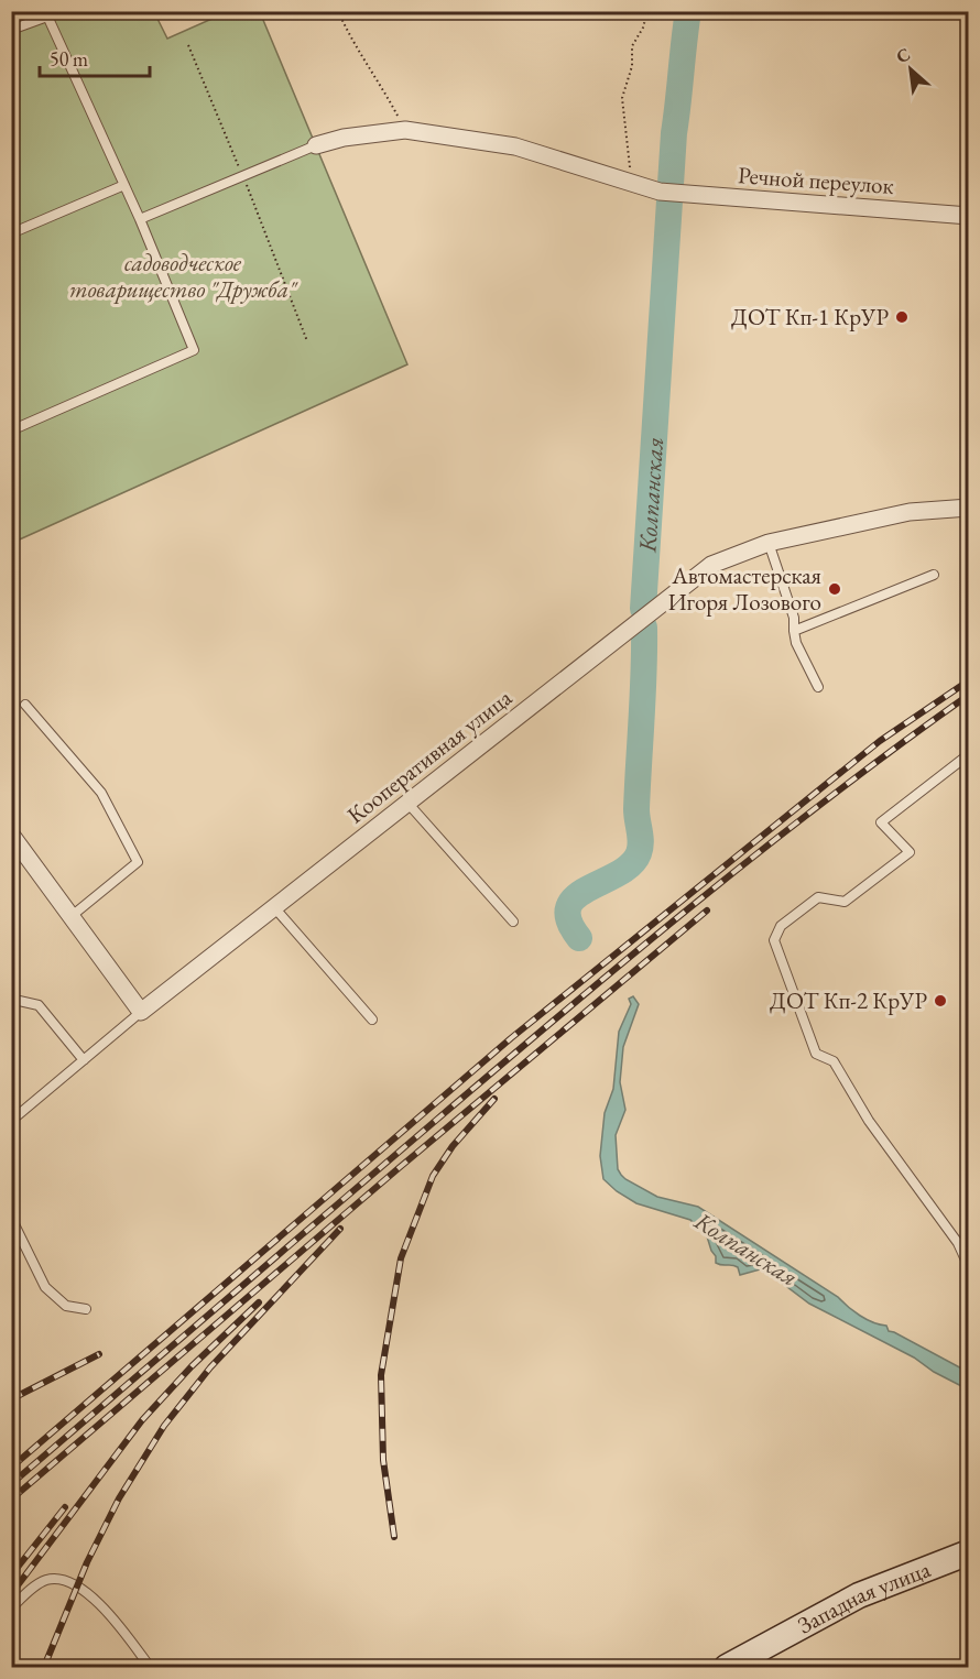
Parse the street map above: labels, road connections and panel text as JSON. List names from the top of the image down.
{
  "streets": {
    "main road": ["Западная улица"],
    "street": ["Речной переулок", "Кооперативная улица"]
  },
  "water": ["Колпанская"],
  "parks": ["садоводческое товарищество \"Дружба\""],
  "places": ["ДОТ Кп-1 КрУР", "Автомастерская Игоря Лозового", "ДОТ Кп-2 КрУР"],
  "scale_bar": "50 m",
  "north": "top left"
}
